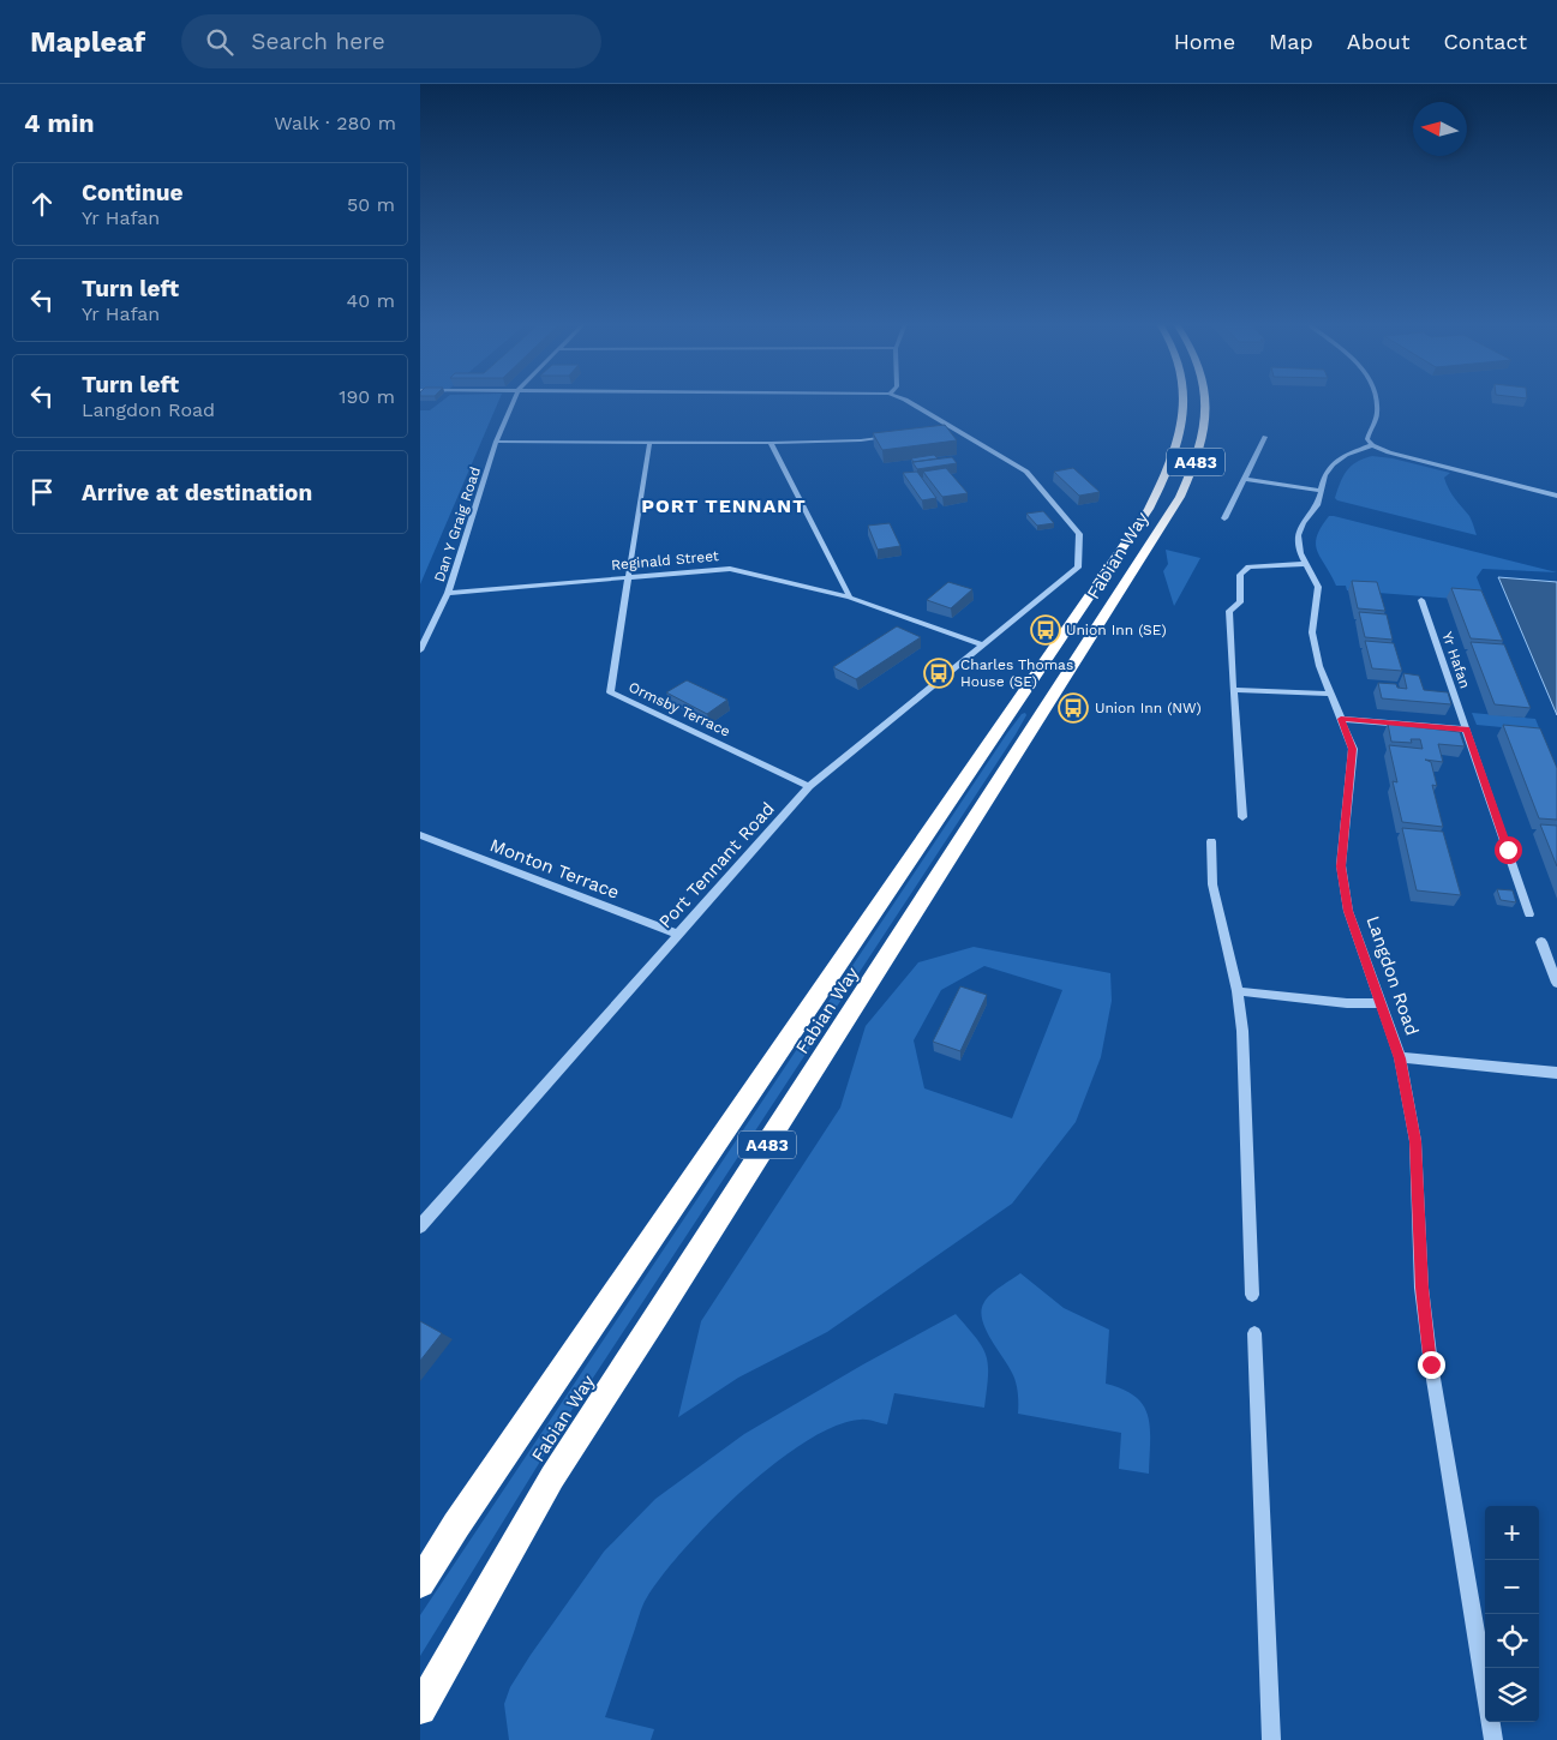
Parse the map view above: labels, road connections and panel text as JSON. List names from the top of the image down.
{
  "streets": {
    "highway": ["A483", "Fabian Way"],
    "street": [
      "Dan Y Graig Road",
      "Reginald Street",
      "Yr Hafan",
      "Ormsby Terrace",
      "Port Tennant Road",
      "Monton Terrace",
      "Langdon Road"
    ]
  },
  "crossings": [
    ["Dan Y Graig Road", "Reginald Street"],
    ["Reginald Street", "Ormsby Terrace"],
    ["Reginald Street", "Port Tennant Road"],
    ["Ormsby Terrace", "Port Tennant Road"],
    ["Port Tennant Road", "Monton Terrace"]
  ],
  "districts": ["PORT TENNANT"],
  "places": {
    "bus stop": ["Union Inn (SE)", "Charles Thomas House (SE)", "Union Inn (NW)"]
  },
  "north": "left",
  "page": {
    "header": "Mapleaf",
    "search": "Search here",
    "nav": [
      "Home",
      "Map",
      "About",
      "Contact"
    ],
    "heading": ["4 min", "Walk · 280 m"],
    "list": [
      ["Continue", "Yr Hafan", "50 m"],
      ["Turn left", "Yr Hafan", "40 m"],
      ["Turn left", "Langdon Road", "190 m"],
      "Arrive at destination"
    ],
    "map_buttons": ["+", "−"]
  }
}
